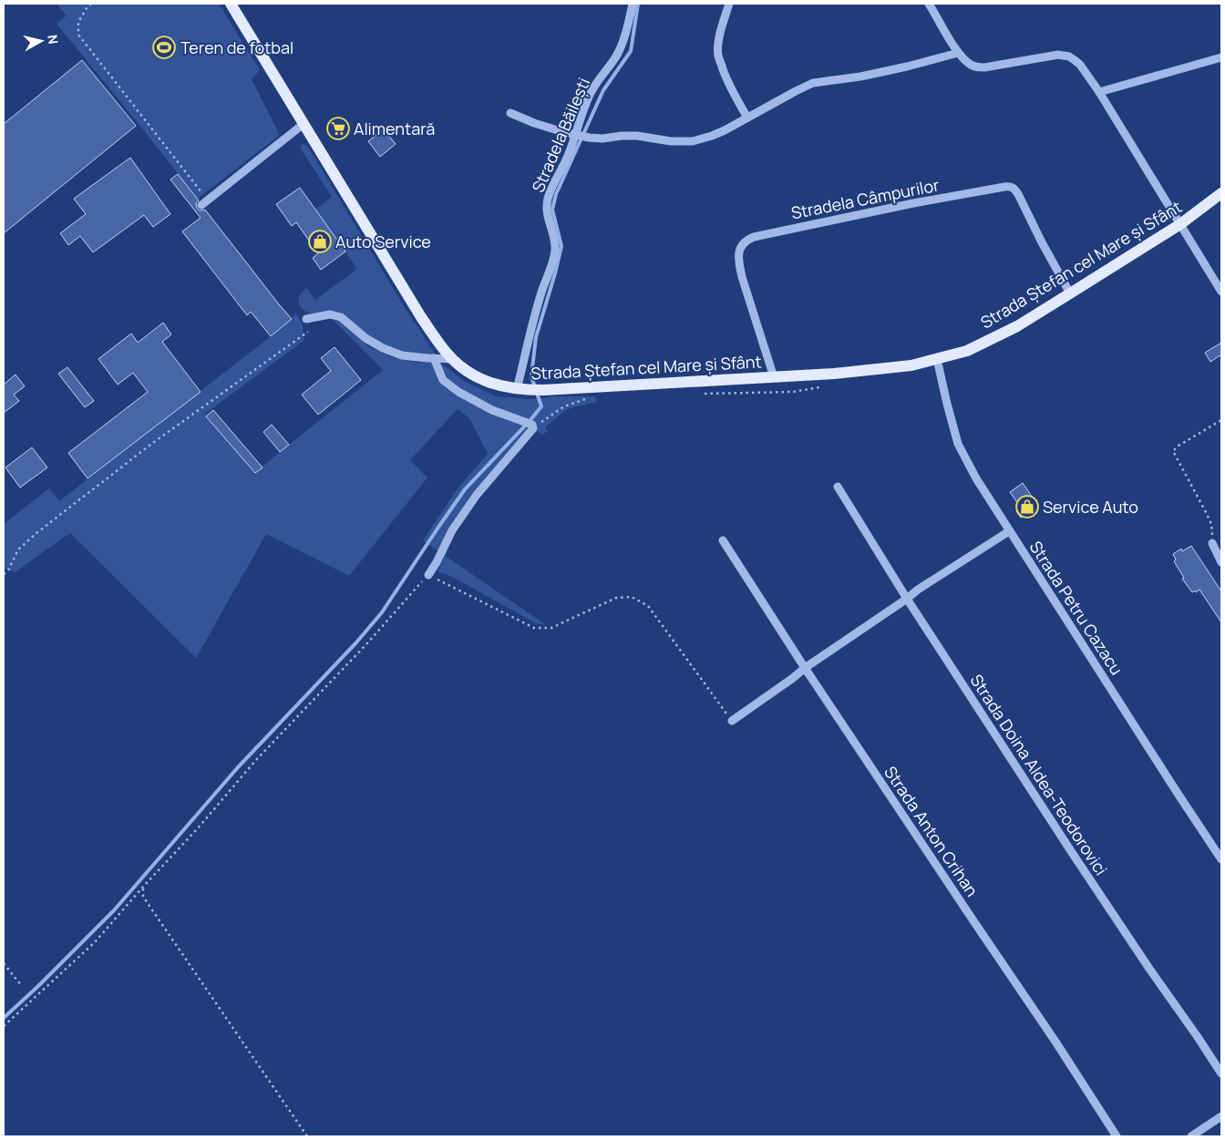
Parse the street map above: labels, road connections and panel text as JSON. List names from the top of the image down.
{
  "streets": {
    "main road": ["Strada Ștefan cel Mare și Sfânt"],
    "street": [
      "Stradela Băilești",
      "Stradela Câmpurilor",
      "Strada Petru Cazacu",
      "Strada Doina Aldea-Teodorovici",
      "Strada Anton Crihan"
    ]
  },
  "crossings": [
    ["Stradela Băilești", "Strada Ștefan cel Mare și Sfânt"],
    ["Stradela Câmpurilor", "Strada Ștefan cel Mare și Sfânt"],
    ["Strada Ștefan cel Mare și Sfânt", "Strada Petru Cazacu"]
  ],
  "places": {
    "sports": ["Teren de fotbal"],
    "supermarket": ["Alimentară"],
    "shop": ["Auto Service", "Service Auto"]
  },
  "north": "right"
}
